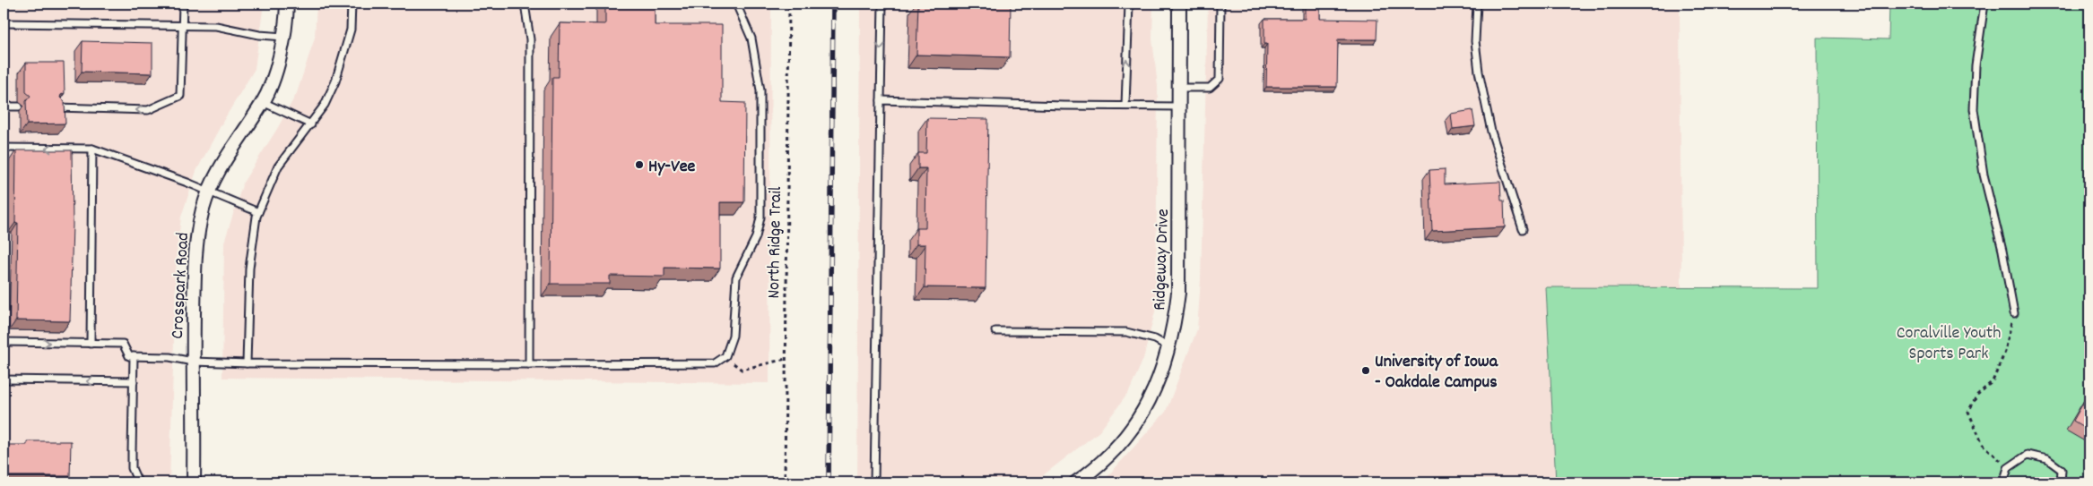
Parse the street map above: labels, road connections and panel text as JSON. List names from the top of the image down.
{
  "streets": {
    "street": ["Ridgeway Drive", "Crosspark Road"],
    "path": ["North Ridge Trail"]
  },
  "parks": ["Coralville Youth Sports Park"],
  "places": ["Hy-Vee", "University of Iowa - Oakdale Campus"]
}
